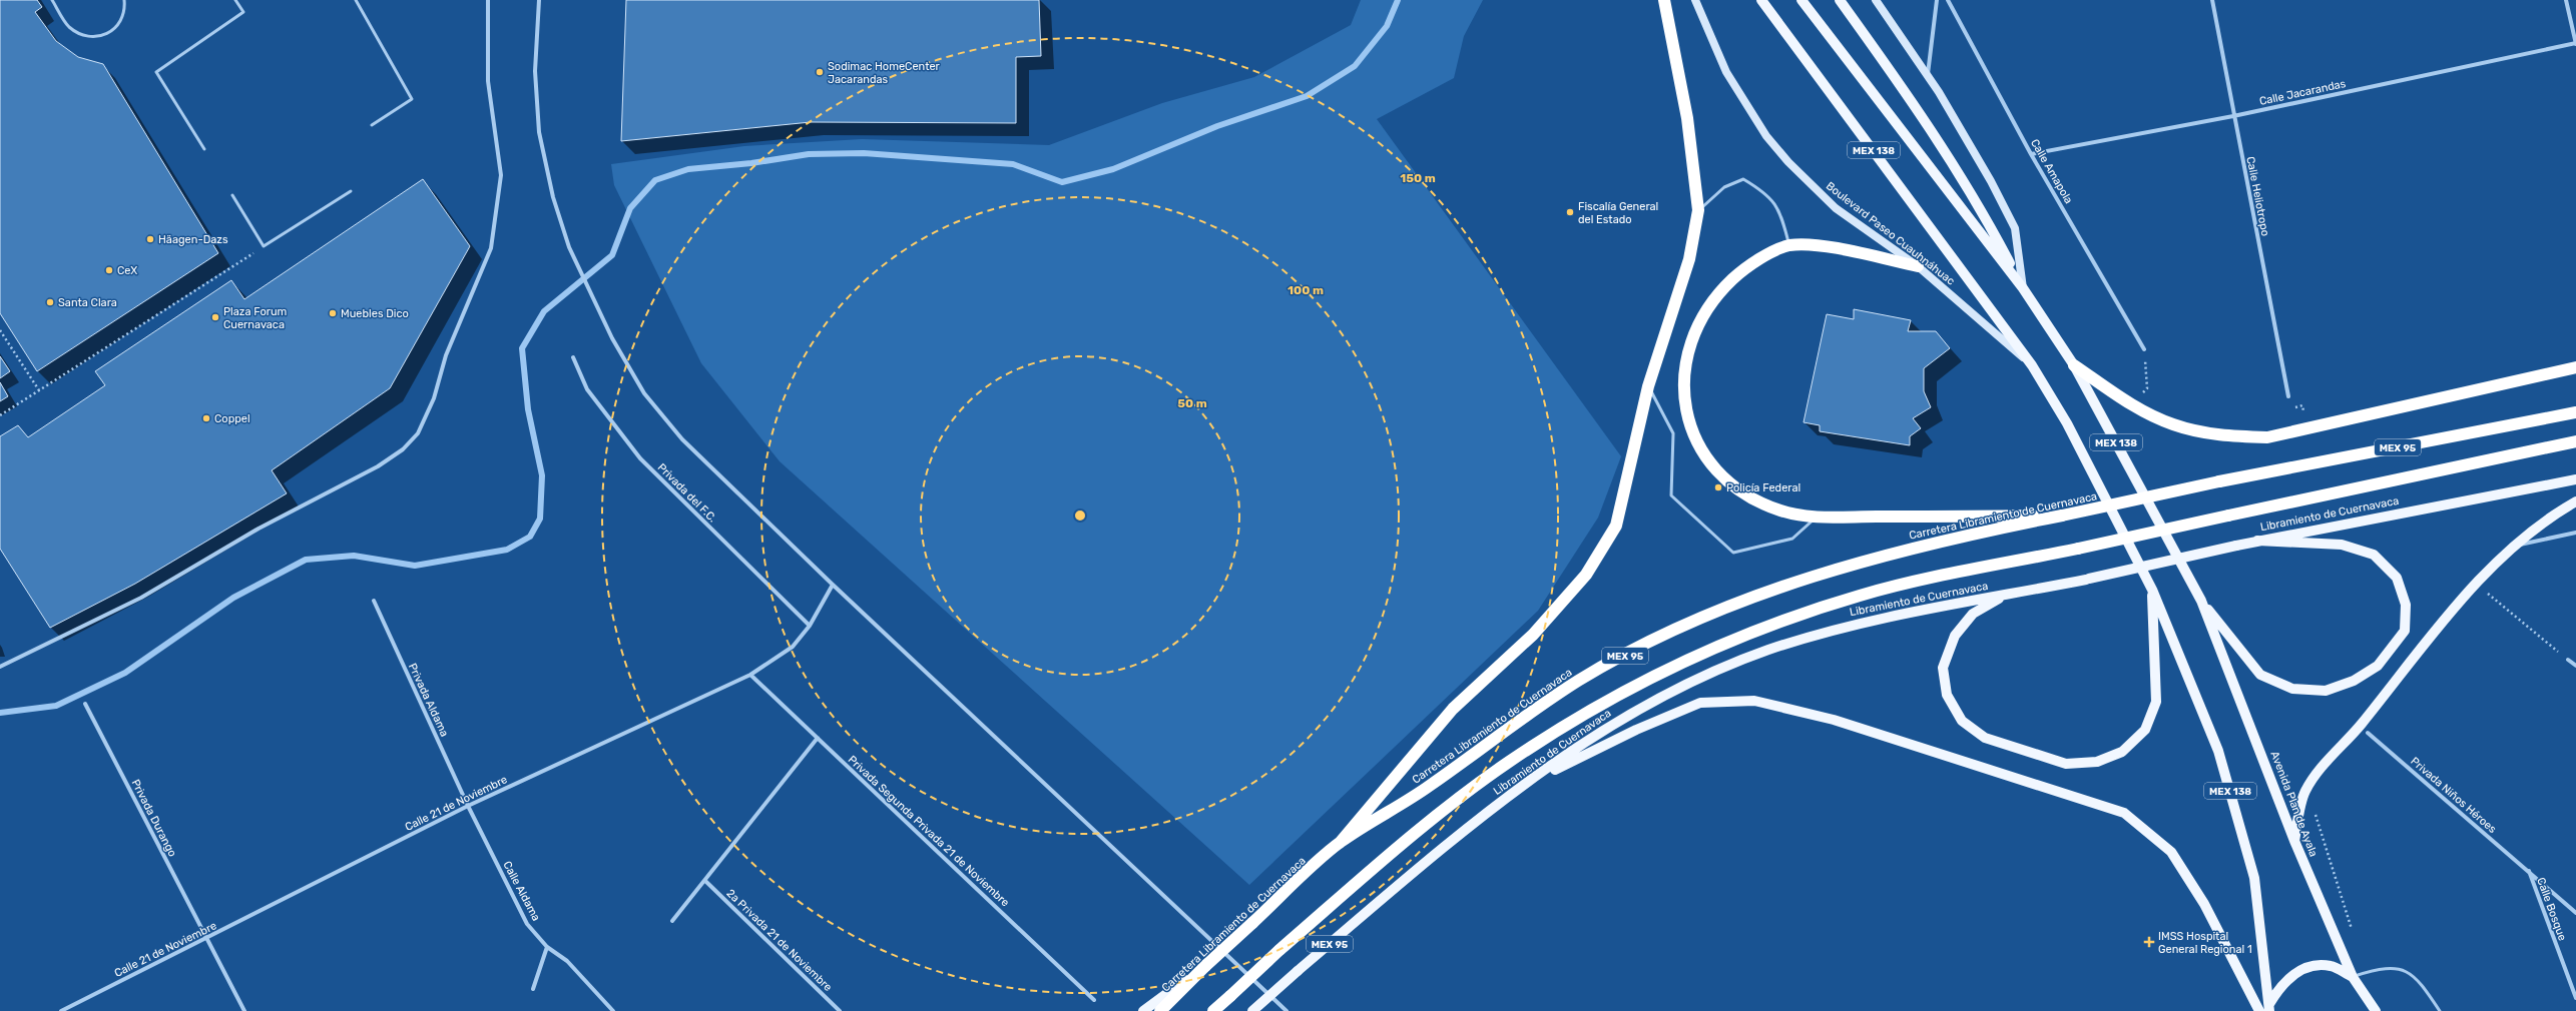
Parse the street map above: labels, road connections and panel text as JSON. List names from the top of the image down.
{
  "streets": {
    "highway": ["MEX 95", "Carretera Libramiento de Cuernavaca"],
    "main road": [
      "MEX 138",
      "Boulevard Paseo Cuauhnáhuac",
      "Libramiento de Cuernavaca",
      "Avenida Plan de Ayala"
    ],
    "street": [
      "Calle Jacarandas",
      "Calle Amapola",
      "Calle Heliotropo",
      "Privada del F.C.",
      "Privada Aldama",
      "Privada Niños Héroes",
      "Calle 21 de Noviembre",
      "Privada Durango",
      "Privada Segunda Privada 21 de Noviembre",
      "Calle Aldama",
      "Calle Bosque",
      "2a Privada 21 de Noviembre"
    ]
  },
  "crossings": [
    ["Calle Jacarandas", "Calle Amapola"],
    ["Calle Jacarandas", "Calle Heliotropo"],
    ["MEX 138", "Boulevard Paseo Cuauhnáhuac"],
    ["MEX 138", "Avenida Plan de Ayala"],
    ["MEX 95", "Carretera Libramiento de Cuernavaca"],
    ["Privada del F.C.", "Calle 21 de Noviembre"],
    ["Privada Aldama", "Calle 21 de Noviembre"],
    ["Privada Aldama", "Calle Aldama"],
    ["Privada Niños Héroes", "Calle Bosque"],
    ["Calle 21 de Noviembre", "Privada Durango"],
    ["Calle 21 de Noviembre", "Privada Segunda Privada 21 de Noviembre"],
    ["Calle 21 de Noviembre", "Calle Aldama"]
  ],
  "places": {
    "other": [
      "Sodimac HomeCenter Jacarandas",
      "Fiscalía General del Estado",
      "Häagen-Dazs",
      "CeX",
      "Santa Clara",
      "Muebles Dico",
      "Plaza Forum Cuernavaca",
      "Coppel",
      "Policía Federal"
    ],
    "health": ["IMSS Hospital General Regional 1"]
  },
  "rings": ["150 m", "100 m", "50 m"]
}
